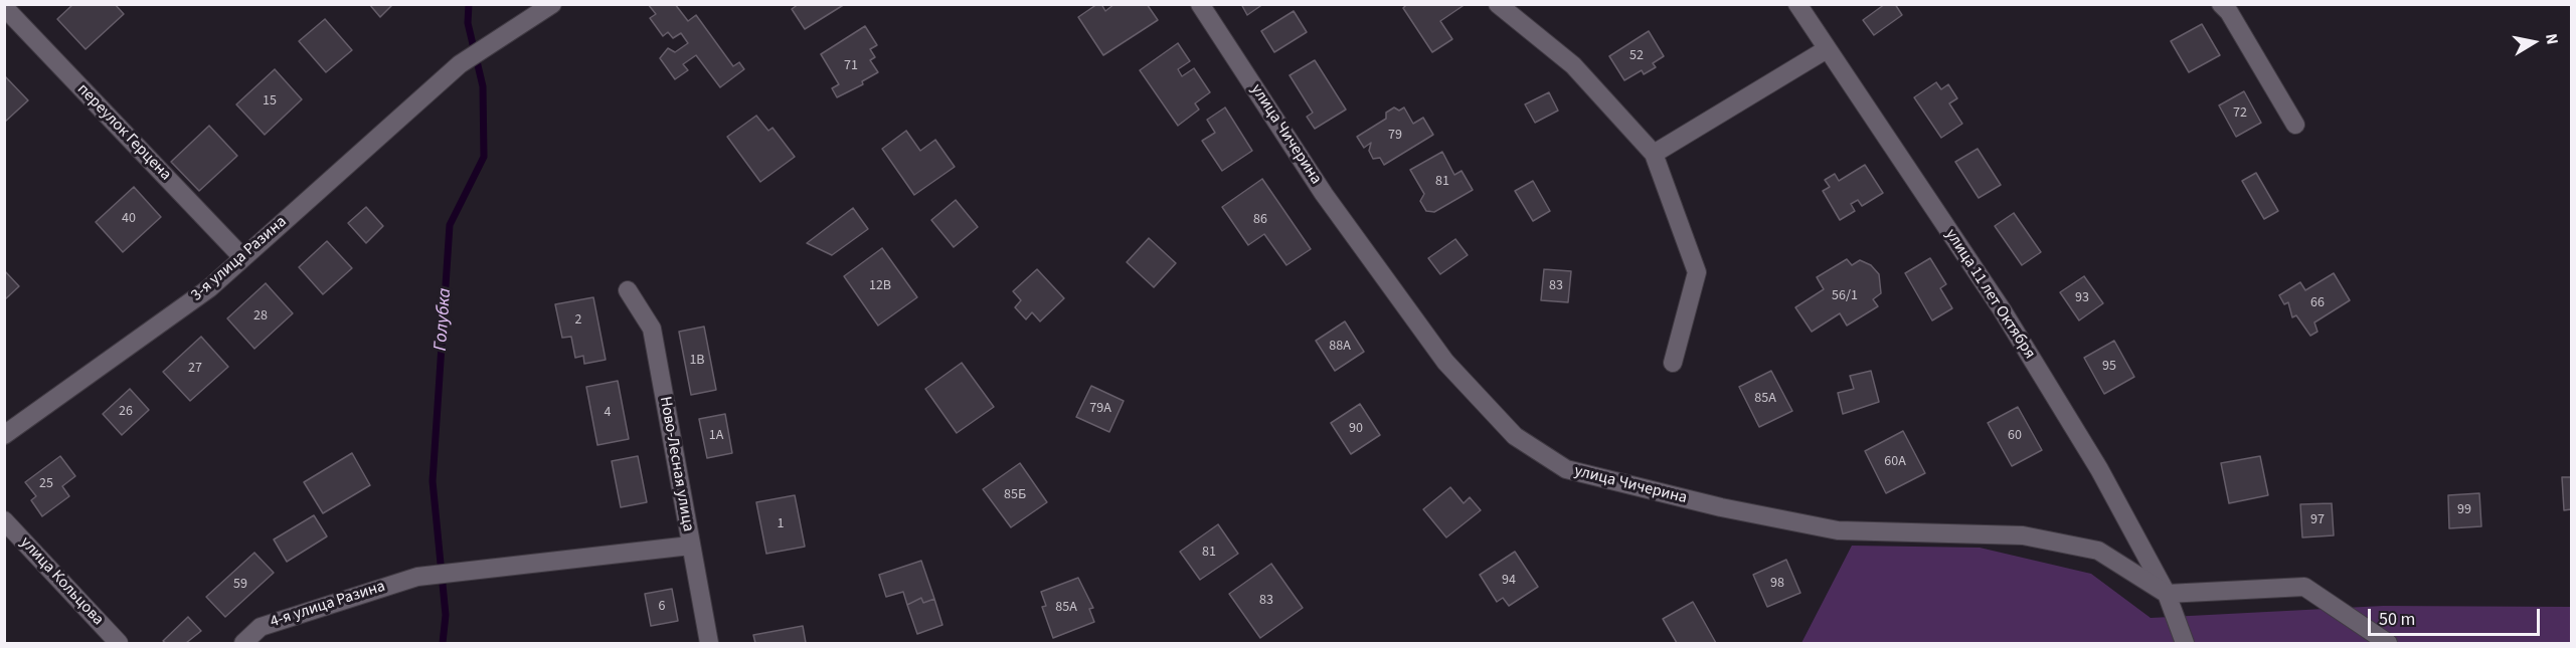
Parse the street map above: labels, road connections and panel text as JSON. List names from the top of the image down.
{
  "streets": {
    "street": [
      "переулок Герцена",
      "улица Чичерина",
      "3-я улица Разина",
      "улица 11 лет Октября",
      "Ново-Лесная улица",
      "улица Кольцова",
      "4-я улица Разина"
    ]
  },
  "crossings": [
    ["переулок Герцена", "3-я улица Разина"],
    ["улица Чичерина", "улица 11 лет Октября"],
    ["Ново-Лесная улица", "4-я улица Разина"]
  ],
  "water": ["Голубка"],
  "house_numbers": [
    "52",
    "71",
    "15",
    "72",
    "79",
    "81",
    "40",
    "86",
    "12В",
    "83",
    "56/1",
    "93",
    "66",
    "28",
    "2",
    "88А",
    "1В",
    "95",
    "27",
    "85А",
    "79А",
    "26",
    "4",
    "90",
    "1А",
    "60",
    "60А",
    "25",
    "85Б",
    "99",
    "97",
    "1",
    "81",
    "94",
    "98",
    "59",
    "83",
    "6",
    "85А"
  ],
  "scale_bar": "50 m",
  "north": "right"
}
